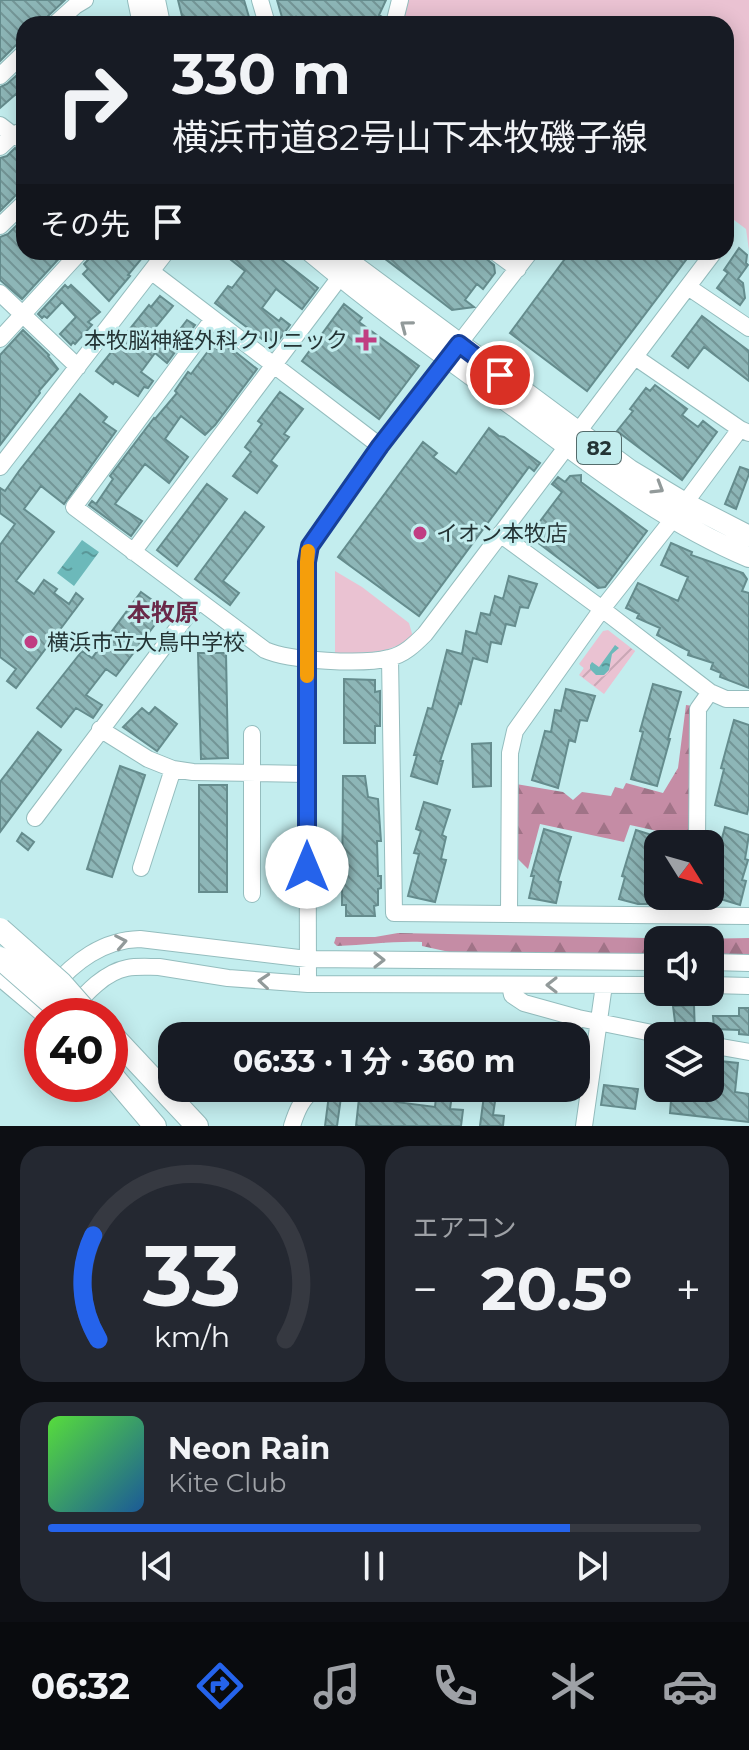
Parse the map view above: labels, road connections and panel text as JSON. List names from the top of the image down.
{
  "streets": {
    "main road": ["82"]
  },
  "districts": ["本牧原"],
  "places": {
    "health": ["本牧脳神経外科クリニック"],
    "other": ["イオン本牧店", "横浜市立大鳥中学校"]
  },
  "north": "bottom right",
  "page": {
    "turn": ["330 m", "横浜市道82号山下本牧磯子線"],
    "then": "その先",
    "limit": "40",
    "trip": "06:33 · 1 分 · 360 m",
    "tile": "エアコン",
    "heat": ["−", "20.5°", "+"],
    "song": ["Neon Rain", "Kite Club"],
    "tabs": "06:32",
    "gauge": ["33", "km/h"]
  }
}
